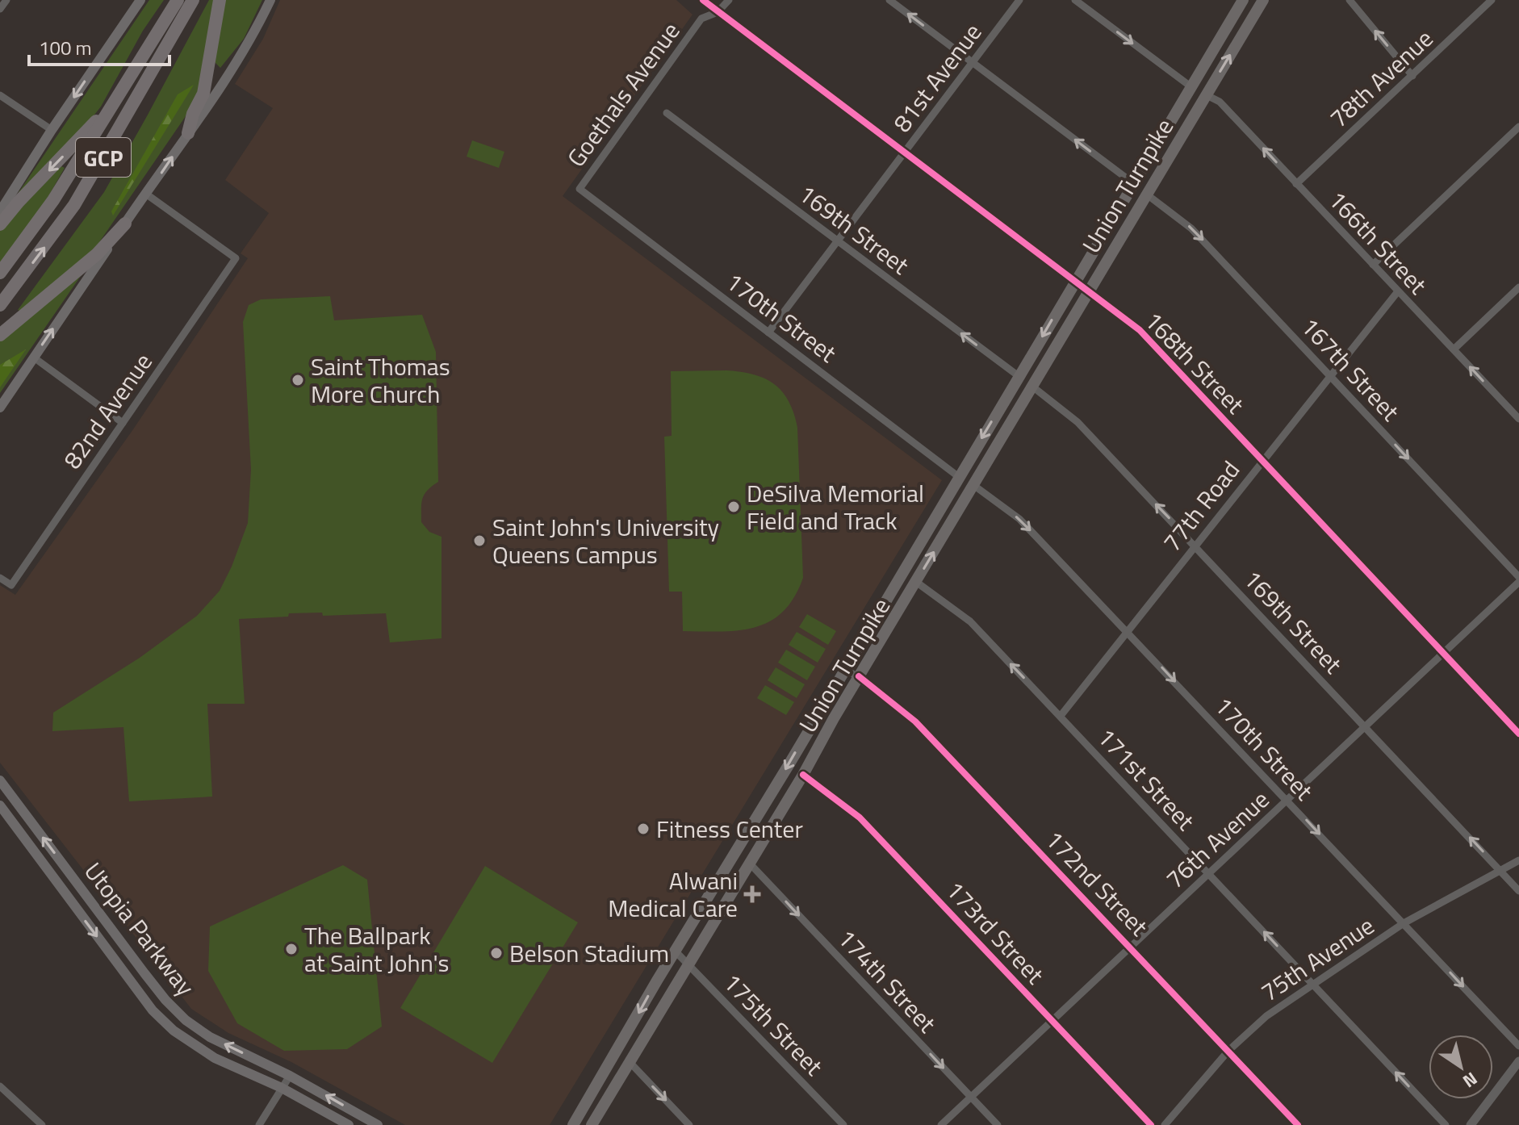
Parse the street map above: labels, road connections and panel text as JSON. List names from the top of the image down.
{
  "streets": {
    "highway": ["GCP"],
    "main road": ["Union Turnpike", "Utopia Parkway"],
    "street": [
      "81st Avenue",
      "78th Avenue",
      "Goethals Avenue",
      "169th Street",
      "166th Street",
      "170th Street",
      "168th Street",
      "167th Street",
      "82nd Avenue",
      "77th Road",
      "171st Street",
      "76th Avenue",
      "172nd Street",
      "173rd Street",
      "75th Avenue",
      "174th Street",
      "175th Street"
    ]
  },
  "crossings": [
    ["81st Avenue", "169th Street"],
    ["81st Avenue", "170th Street"],
    ["81st Avenue", "168th Street"],
    ["78th Avenue", "166th Street"],
    ["Goethals Avenue", "170th Street"],
    ["Goethals Avenue", "168th Street"],
    ["Union Turnpike", "169th Street"],
    ["Union Turnpike", "166th Street"],
    ["Union Turnpike", "170th Street"],
    ["Union Turnpike", "168th Street"],
    ["Union Turnpike", "167th Street"],
    ["Union Turnpike", "171st Street"],
    ["Union Turnpike", "172nd Street"],
    ["Union Turnpike", "173rd Street"],
    ["Union Turnpike", "174th Street"],
    ["Union Turnpike", "175th Street"],
    ["169th Street", "77th Road"],
    ["169th Street", "76th Avenue"],
    ["169th Street", "75th Avenue"],
    ["166th Street", "77th Road"],
    ["170th Street", "77th Road"],
    ["170th Street", "76th Avenue"],
    ["170th Street", "75th Avenue"],
    ["168th Street", "77th Road"],
    ["168th Street", "76th Avenue"],
    ["167th Street", "77th Road"],
    ["167th Street", "76th Avenue"],
    ["77th Road", "171st Street"],
    ["171st Street", "76th Avenue"],
    ["171st Street", "75th Avenue"],
    ["76th Avenue", "172nd Street"],
    ["76th Avenue", "173rd Street"],
    ["76th Avenue", "174th Street"],
    ["172nd Street", "75th Avenue"]
  ],
  "one_way": [
    "169th Street",
    "166th Street",
    "170th Street",
    "167th Street",
    "171st Street",
    "174th Street"
  ],
  "places": {
    "other": [
      "Saint Thomas More Church",
      "DeSilva Memorial Field and Track",
      "Saint John's University Queens Campus",
      "Fitness Center",
      "The Ballpark at Saint John's",
      "Belson Stadium"
    ],
    "health": ["Alwani Medical Care"]
  },
  "scale_bar": "100 m",
  "north": "bottom right"
}
